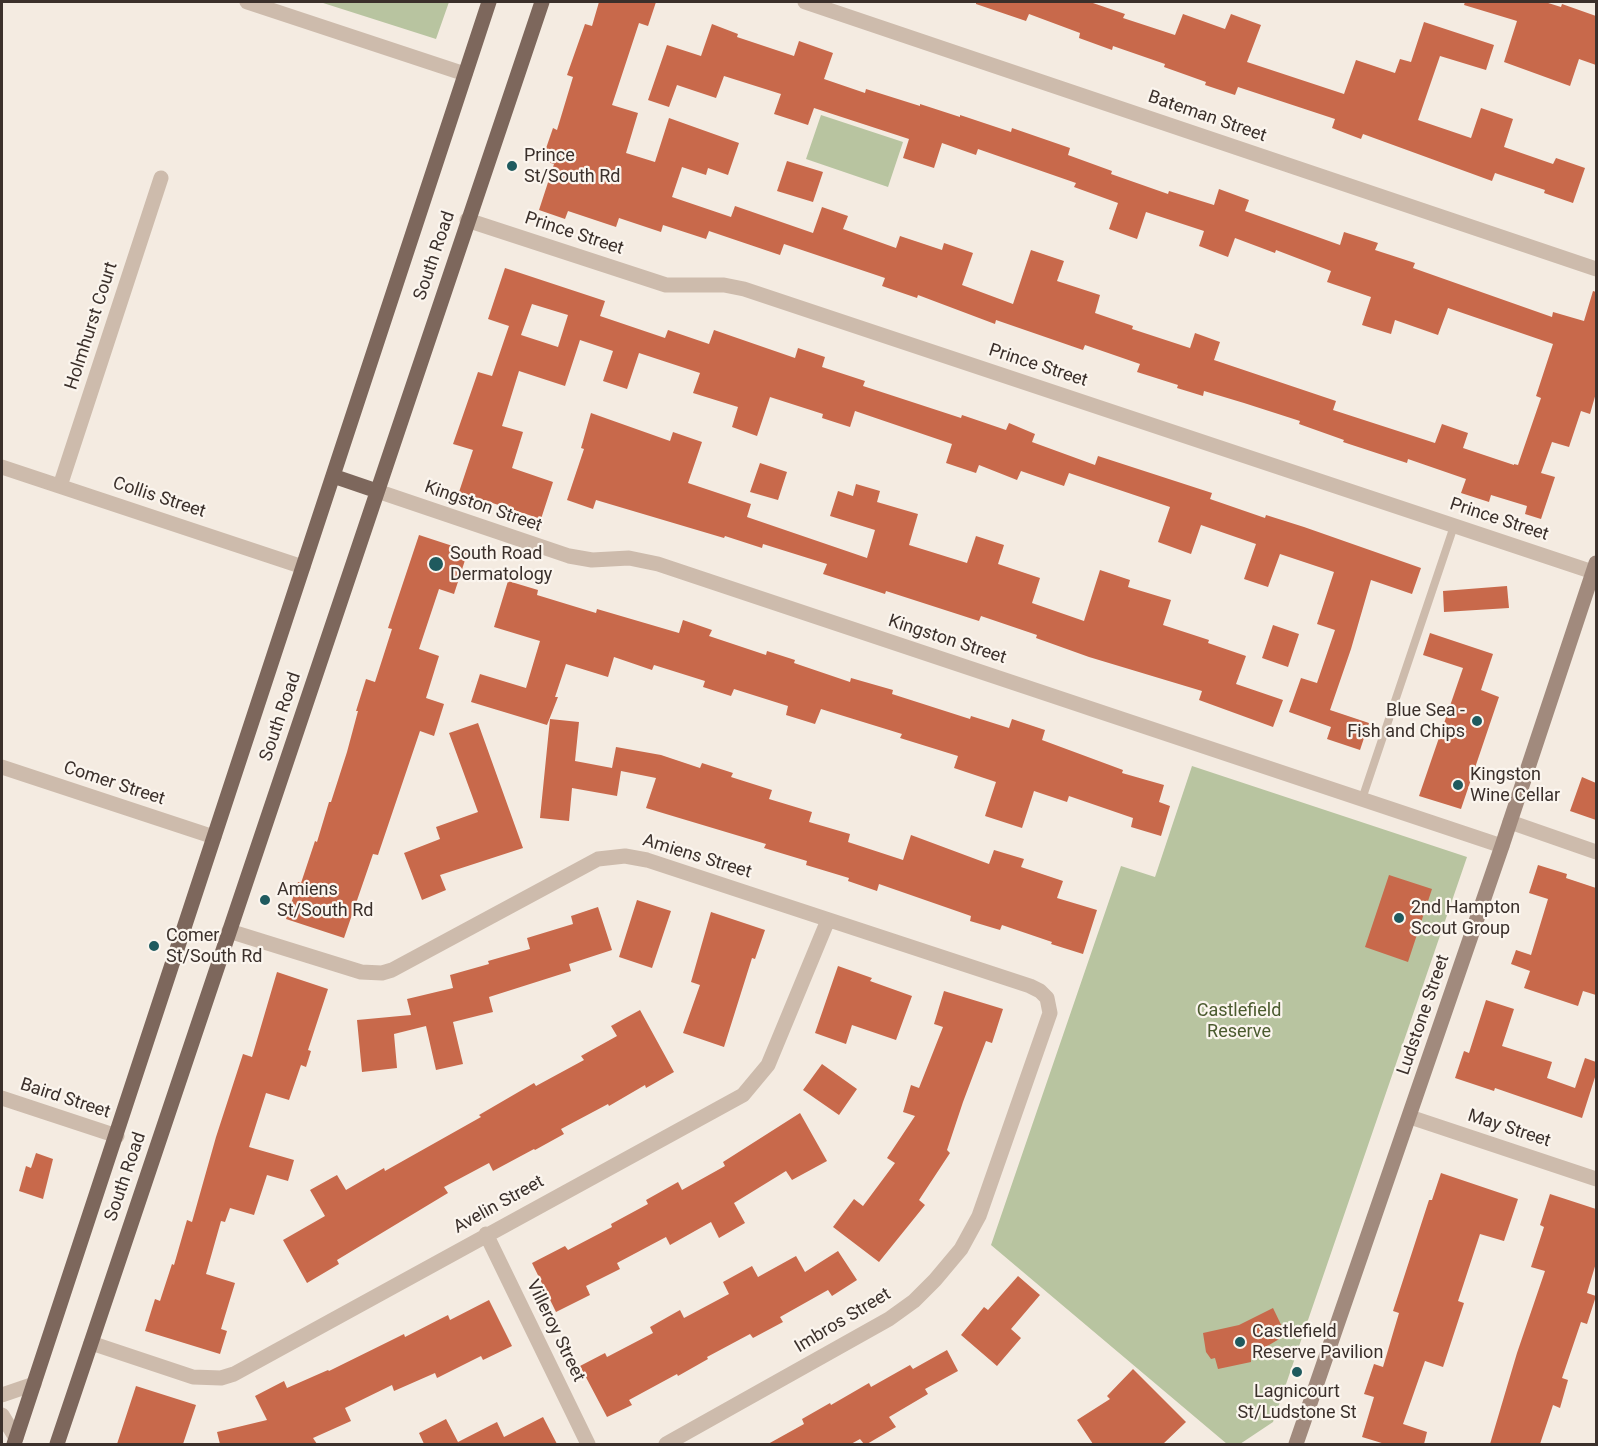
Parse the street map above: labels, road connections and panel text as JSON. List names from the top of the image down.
{
  "streets": {
    "main road": ["South Road"],
    "street": [
      "Bateman Street",
      "Prince Street",
      "Holmhurst Court",
      "Collis Street",
      "Kingston Street",
      "Comer Street",
      "Amiens Street",
      "Ludstone Street",
      "Baird Street",
      "May Street",
      "Avelin Street",
      "Imbros Street",
      "Villeroy Street"
    ]
  },
  "crossings": [
    ["Prince Street", "South Road"],
    ["Prince Street", "Ludstone Street"],
    ["South Road", "Collis Street"],
    ["South Road", "Kingston Street"],
    ["South Road", "Comer Street"],
    ["South Road", "Amiens Street"],
    ["South Road", "Baird Street"],
    ["South Road", "Avelin Street"],
    ["Holmhurst Court", "Collis Street"],
    ["Kingston Street", "Ludstone Street"],
    ["Amiens Street", "Avelin Street"],
    ["Amiens Street", "Imbros Street"],
    ["Ludstone Street", "May Street"],
    ["Avelin Street", "Villeroy Street"]
  ],
  "parks": ["Castlefield Reserve"],
  "places": [
    "Prince St/South Rd",
    "South Road Dermatology",
    "Blue Sea - Fish and Chips",
    "Kingston Wine Cellar",
    "Amiens St/South Rd",
    "2nd Hampton Scout Group",
    "Comer St/South Rd",
    "Castlefield Reserve Pavilion",
    "Lagnicourt St/Ludstone St"
  ]
}
